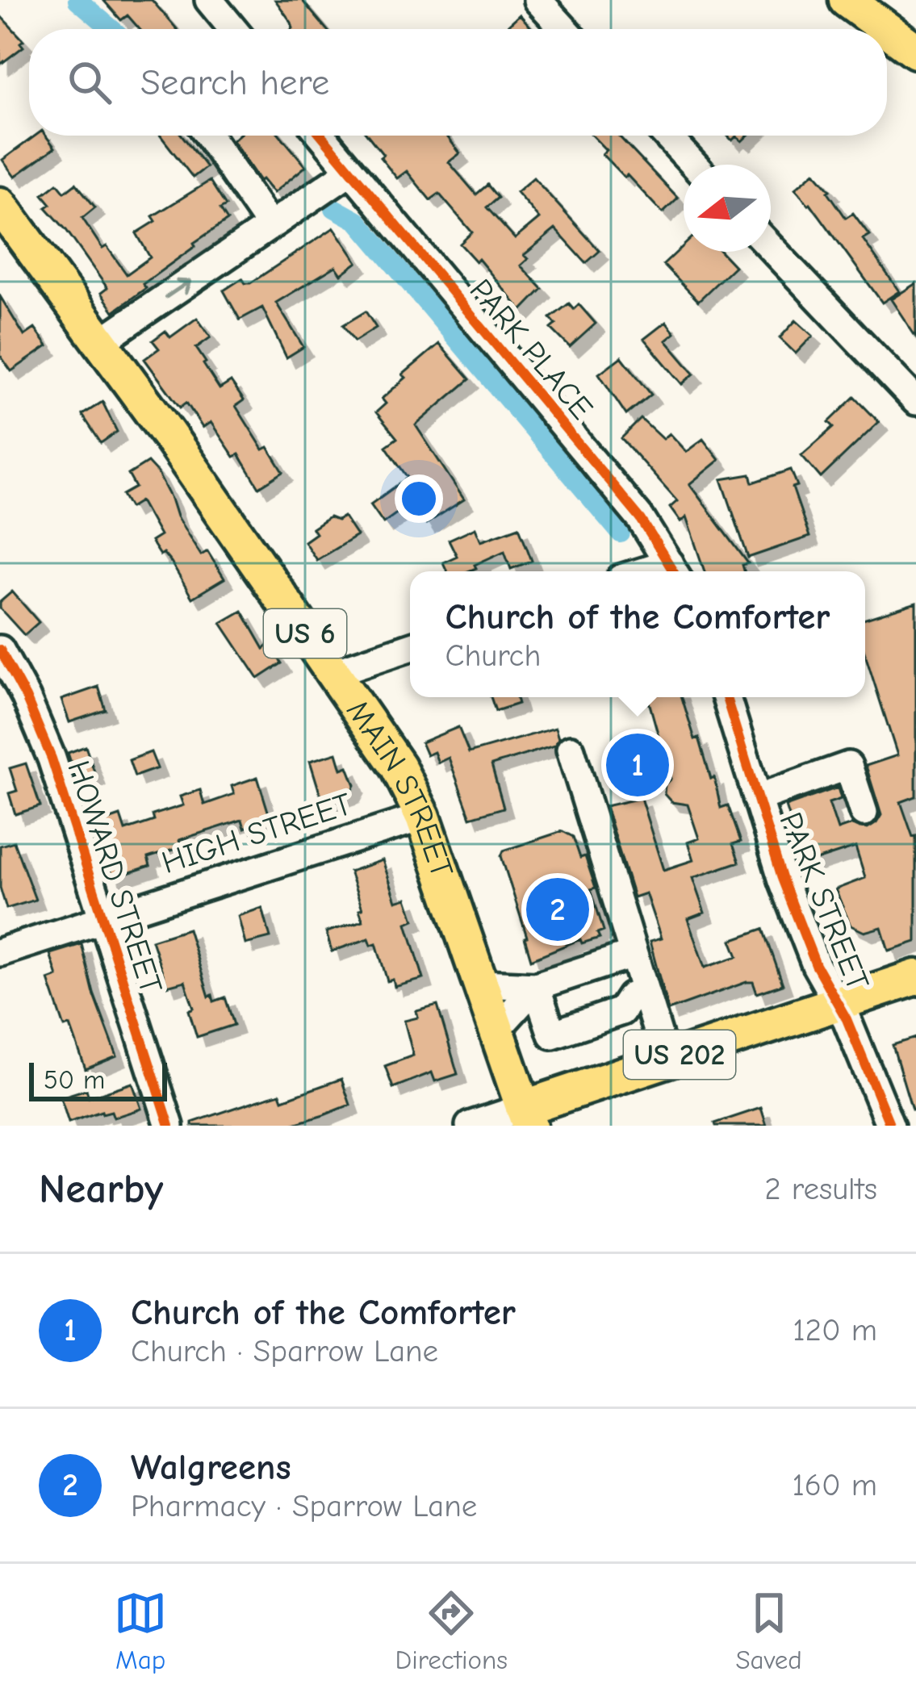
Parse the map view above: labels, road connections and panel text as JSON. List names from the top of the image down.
{
  "streets": {
    "main road": ["US 6", "MAIN STREET", "US 202"],
    "street": [
      "PARK PLACE",
      "HIGH STREET",
      "HOWARD STREET",
      "PARK STREET"
    ]
  },
  "crossings": [
    ["MAIN STREET", "HIGH STREET"],
    ["MAIN STREET", "US 202"],
    ["HIGH STREET", "HOWARD STREET"],
    ["PARK STREET", "US 202"]
  ],
  "scale_bar": "50 m",
  "north": "left",
  "page": {
    "search": "Search here",
    "popup": ["Church of the Comforter", "Church"],
    "pins": ["1", "2"],
    "scale": "50 m",
    "heading": ["Nearby", "2 results"],
    "list": [
      {
        "mark": "1",
        "name": "Church of the Comforter",
        "note": "Church · Sparrow Lane",
        "value": "120 m"
      },
      {
        "mark": "2",
        "name": "Walgreens",
        "note": "Pharmacy · Sparrow Lane",
        "value": "160 m"
      }
    ],
    "nav": ["Map", "Directions", "Saved"]
  }
}
